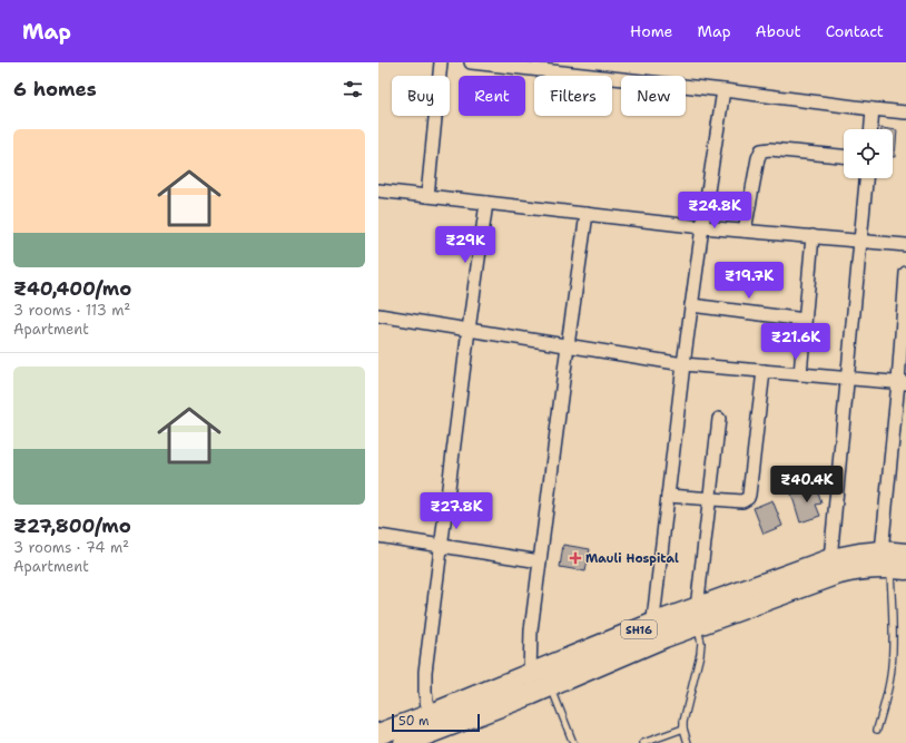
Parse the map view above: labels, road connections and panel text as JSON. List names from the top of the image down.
{
  "streets": {
    "main road": ["SH16"]
  },
  "places": {
    "health": ["Mauli Hospital"]
  },
  "scale_bar": "50 m",
  "page": {
    "header": "Map",
    "nav": [
      "Home",
      "Map",
      "About",
      "Contact"
    ],
    "heading": "6 homes",
    "chip": [
      "Buy",
      "Rent",
      "Filters",
      "New"
    ],
    "list": [
      {
        "name": "₹40,400/mo",
        "note": "3 rooms · 113 m² · Apartment"
      },
      {
        "name": "₹27,800/mo",
        "note": "3 rooms · 74 m² · Apartment"
      }
    ],
    "price": [
      "₹24.8K",
      "₹29K",
      "₹19.7K",
      "₹21.6K",
      "₹40.4K",
      "₹27.8K"
    ],
    "scale": "50 m"
  }
}
